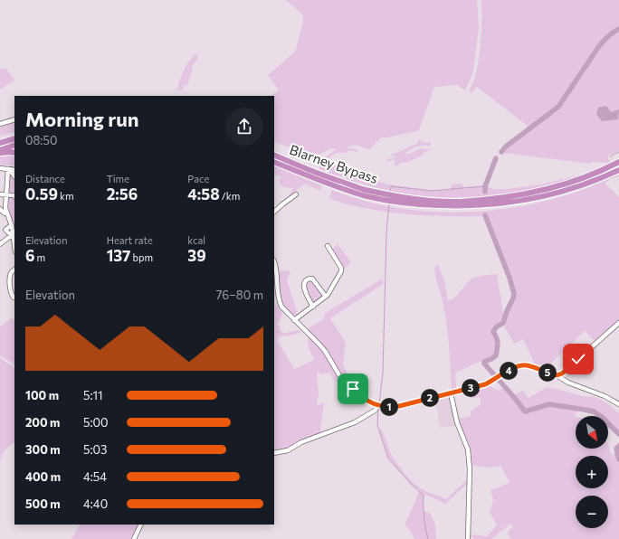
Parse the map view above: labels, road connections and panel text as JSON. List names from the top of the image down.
{
  "streets": {
    "highway": ["Blarney Bypass"]
  },
  "north": "bottom right",
  "page": {
    "heading": ["Morning run", "08:50"],
    "stats": [
      ["Distance", "0.59 km"],
      ["Time", "2:56"],
      ["Pace", "4:58 /km"],
      ["Elevation", "6 m"],
      ["Heart rate", "137 bpm"],
      ["kcal", "39"]
    ],
    "chart": ["Elevation", "76–80 m"],
    "pins": [
      "4",
      "5",
      "3",
      "2",
      "1"
    ],
    "list": [
      {
        "name": "100 m",
        "note": "5:11"
      },
      {
        "name": "200 m",
        "note": "5:00"
      },
      {
        "name": "300 m",
        "note": "5:03"
      },
      {
        "name": "400 m",
        "note": "4:54"
      },
      {
        "name": "500 m",
        "note": "4:40"
      }
    ],
    "map_buttons": ["+", "−"]
  }
}
